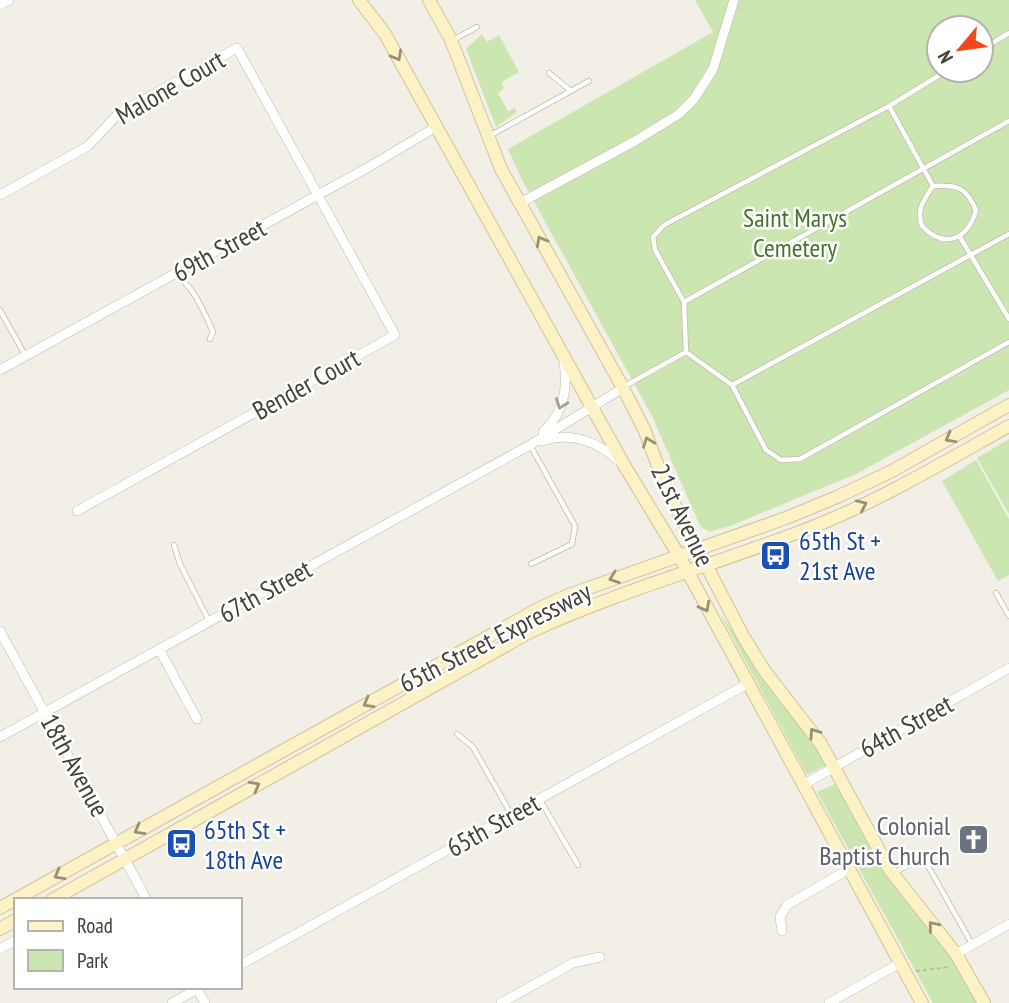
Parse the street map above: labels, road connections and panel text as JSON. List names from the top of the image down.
{
  "streets": {
    "street": [
      "Malone Court",
      "69th Street",
      "Bender Court",
      "21st Avenue",
      "67th Street",
      "65th Street Expressway",
      "64th Street",
      "18th Avenue",
      "65th Street"
    ]
  },
  "crossings": [
    ["Malone Court", "69th Street"],
    ["Malone Court", "Bender Court"],
    ["69th Street", "Bender Court"],
    ["69th Street", "21st Avenue"],
    ["21st Avenue", "67th Street"],
    ["21st Avenue", "65th Street Expressway"],
    ["21st Avenue", "64th Street"],
    ["21st Avenue", "65th Street"],
    ["67th Street", "18th Avenue"],
    ["65th Street Expressway", "18th Avenue"]
  ],
  "parks": ["Saint Marys Cemetery"],
  "places": {
    "bus stop": ["65th St + 21st Ave", "65th St + 18th Ave"],
    "church": ["Colonial Baptist Church"]
  },
  "legend": ["Road", "Park"],
  "north": "bottom left"
}
